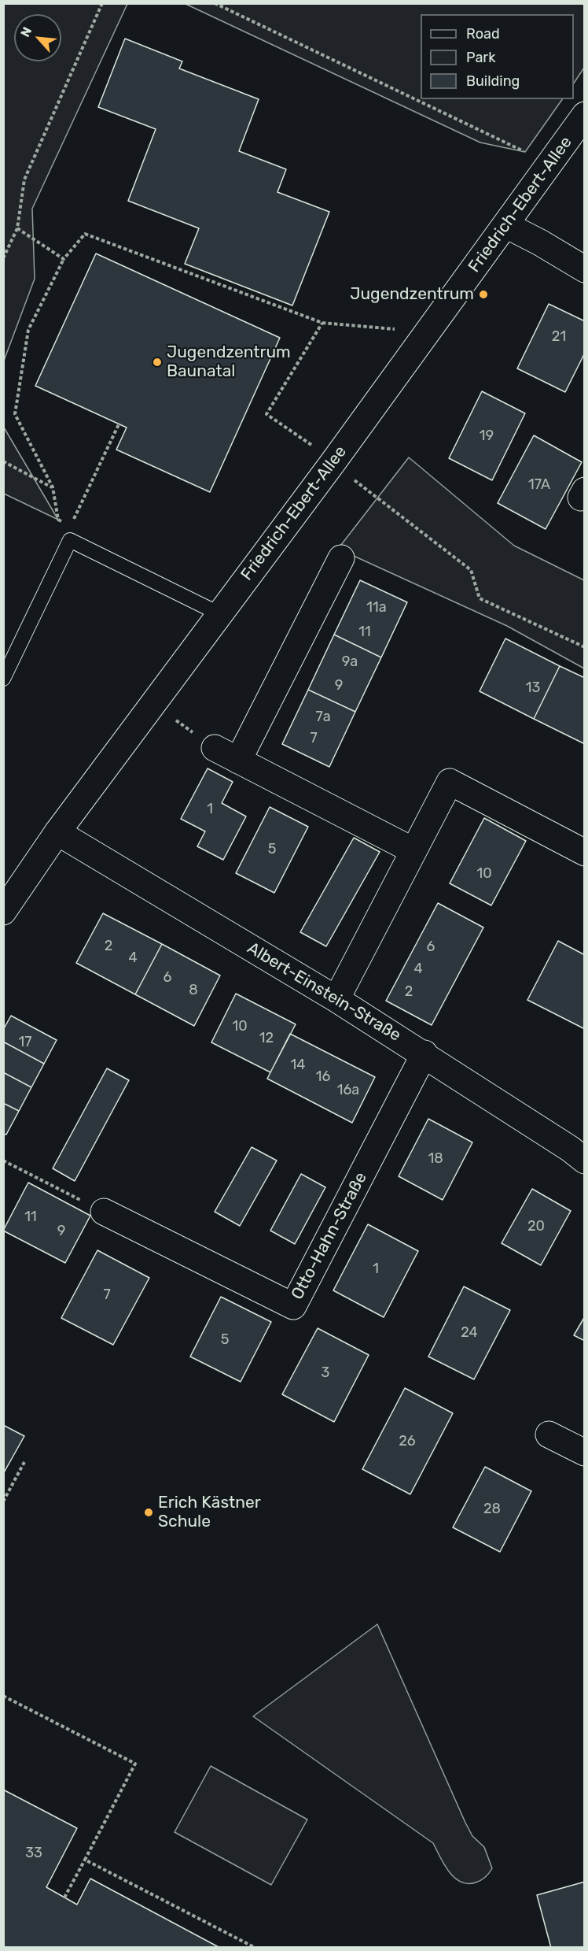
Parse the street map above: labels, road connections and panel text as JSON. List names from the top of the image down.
{
  "streets": {
    "street": ["Friedrich-Ebert-Allee", "Albert-Einstein-Straße", "Otto-Hahn-Straße"]
  },
  "crossings": [
    ["Friedrich-Ebert-Allee", "Albert-Einstein-Straße"],
    ["Albert-Einstein-Straße", "Otto-Hahn-Straße"]
  ],
  "places": ["Jugendzentrum", "Jugendzentrum Baunatal", "Erich Kästner Schule"],
  "house_numbers": [
    "21",
    "19",
    "17A",
    "11a",
    "11",
    "9a",
    "9",
    "13",
    "7a",
    "7",
    "1",
    "5",
    "10",
    "2",
    "6",
    "4",
    "4",
    "6",
    "8",
    "2",
    "10",
    "12",
    "17",
    "14",
    "16",
    "16a",
    "18",
    "11",
    "20",
    "9",
    "1",
    "7",
    "24",
    "5",
    "3",
    "26",
    "28",
    "33"
  ],
  "legend": ["Road", "Park", "Building"],
  "north": "top left"
}
